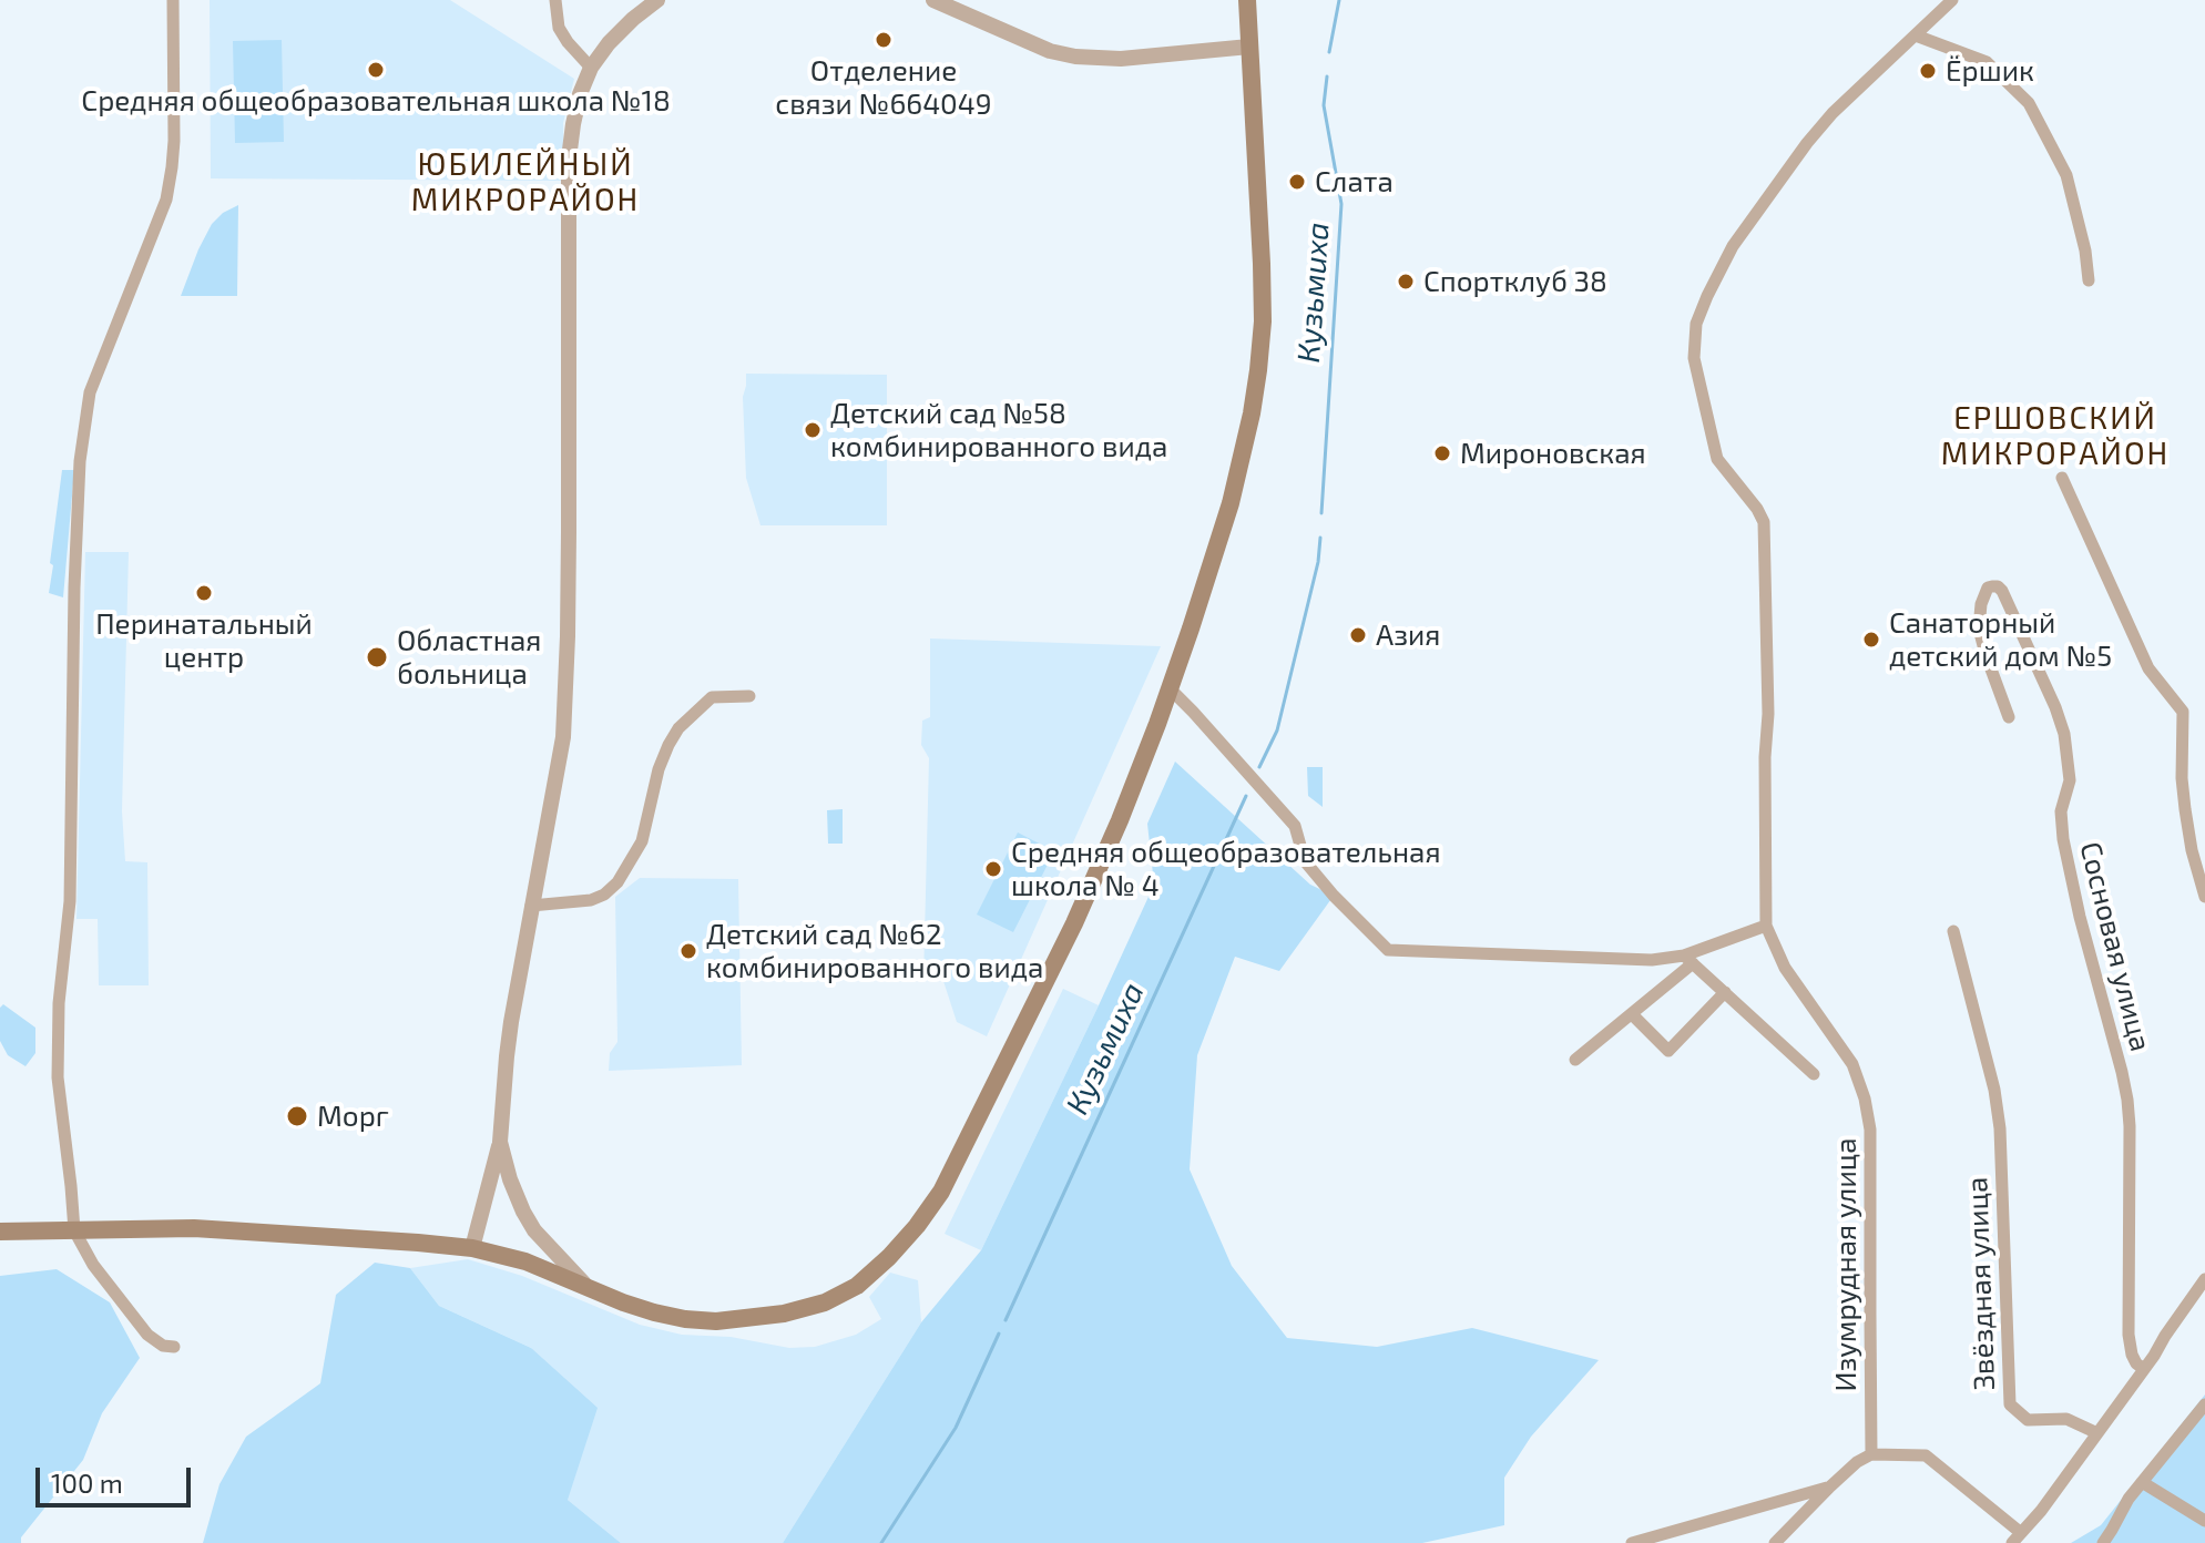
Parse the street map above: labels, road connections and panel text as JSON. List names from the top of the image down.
{
  "streets": {
    "street": ["Сосновая улица", "Изумрудная улица", "Звёздная улица"]
  },
  "districts": ["ЮБИЛЕЙНЫЙ МИКРОРАЙОН", "ЕРШОВСКИЙ МИКРОРАЙОН"],
  "water": ["Кузьмиха"],
  "places": [
    "Отделение связи №664049",
    "Средняя общеобразовательная школа №18",
    "Ёршик",
    "Слата",
    "Спортклуб 38",
    "Детский сад №58 комбинированного вида",
    "Мироновская",
    "Перинатальный центр",
    "Азия",
    "Санаторный детский дом №5",
    "Областная больница",
    "Средняя общеобразовательная школа № 4",
    "Детский сад №62 комбинированного вида",
    "Морг"
  ],
  "scale_bar": "100 m"
}
